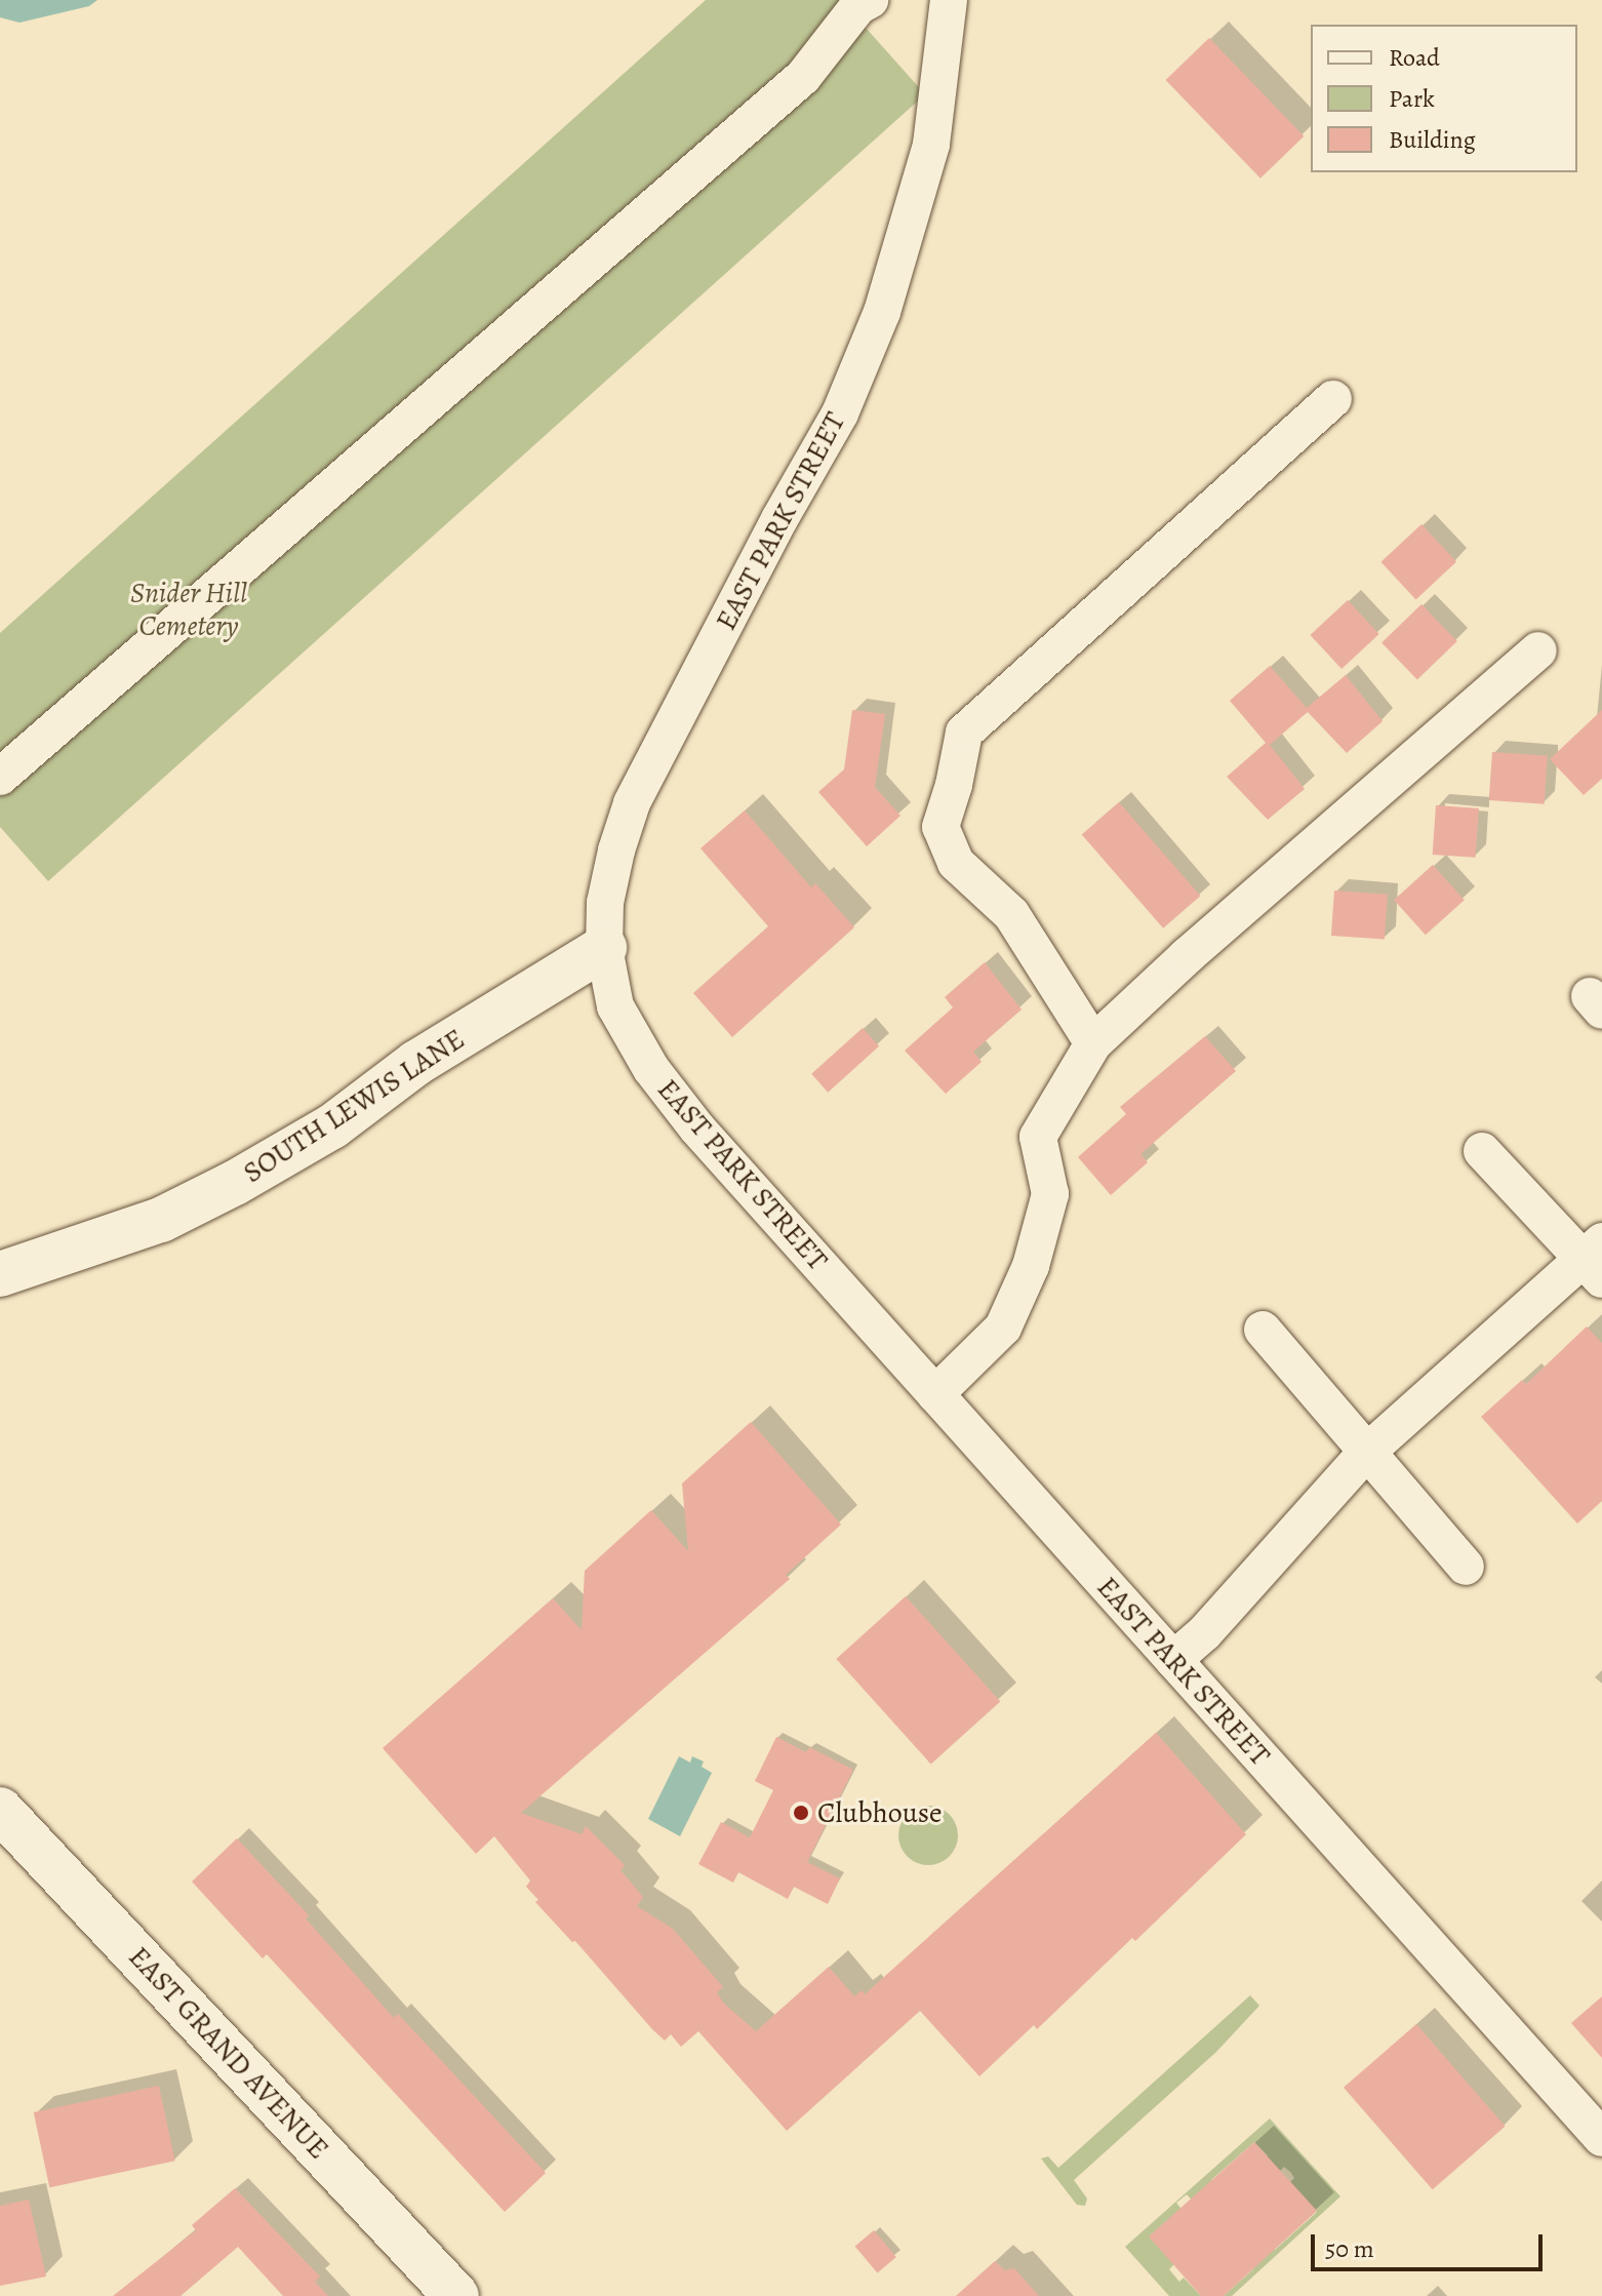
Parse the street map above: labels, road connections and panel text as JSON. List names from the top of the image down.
{
  "streets": {
    "street": ["EAST PARK STREET", "SOUTH LEWIS LANE", "EAST GRAND AVENUE"]
  },
  "crossings": [
    ["EAST PARK STREET", "SOUTH LEWIS LANE"]
  ],
  "parks": ["Snider Hill Cemetery"],
  "places": ["Clubhouse"],
  "legend": ["Road", "Park", "Building"],
  "scale_bar": "50 m"
}
